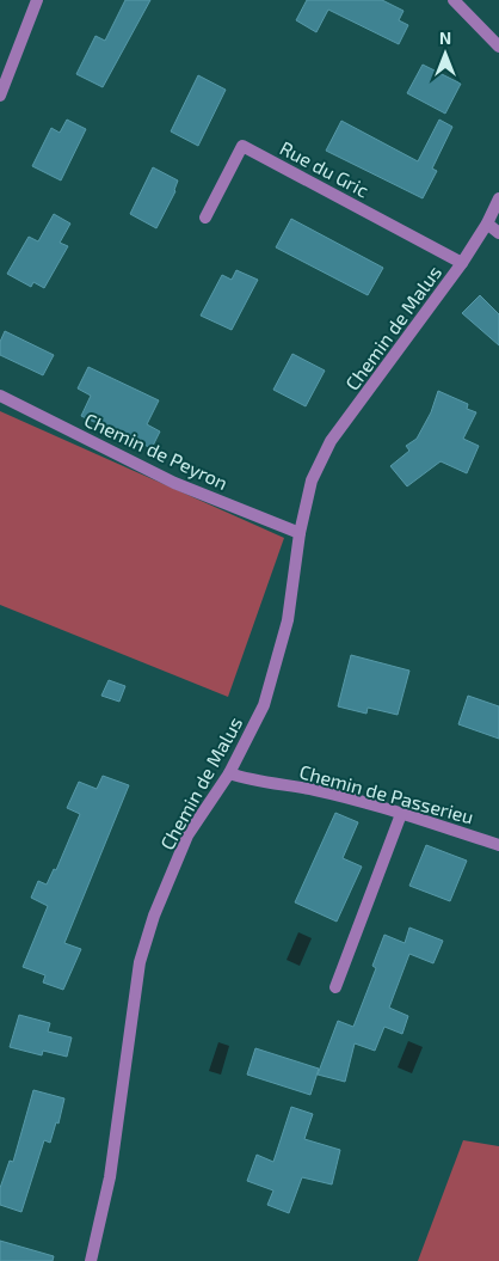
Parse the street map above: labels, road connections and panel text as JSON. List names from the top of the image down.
{
  "streets": {
    "street": [
      "Rue du Gric",
      "Chemin de Malus",
      "Chemin de Peyron",
      "Chemin de Passerieu"
    ]
  },
  "crossings": [
    ["Rue du Gric", "Chemin de Malus"],
    ["Chemin de Malus", "Chemin de Peyron"],
    ["Chemin de Malus", "Chemin de Passerieu"]
  ],
  "north": "top"
}
